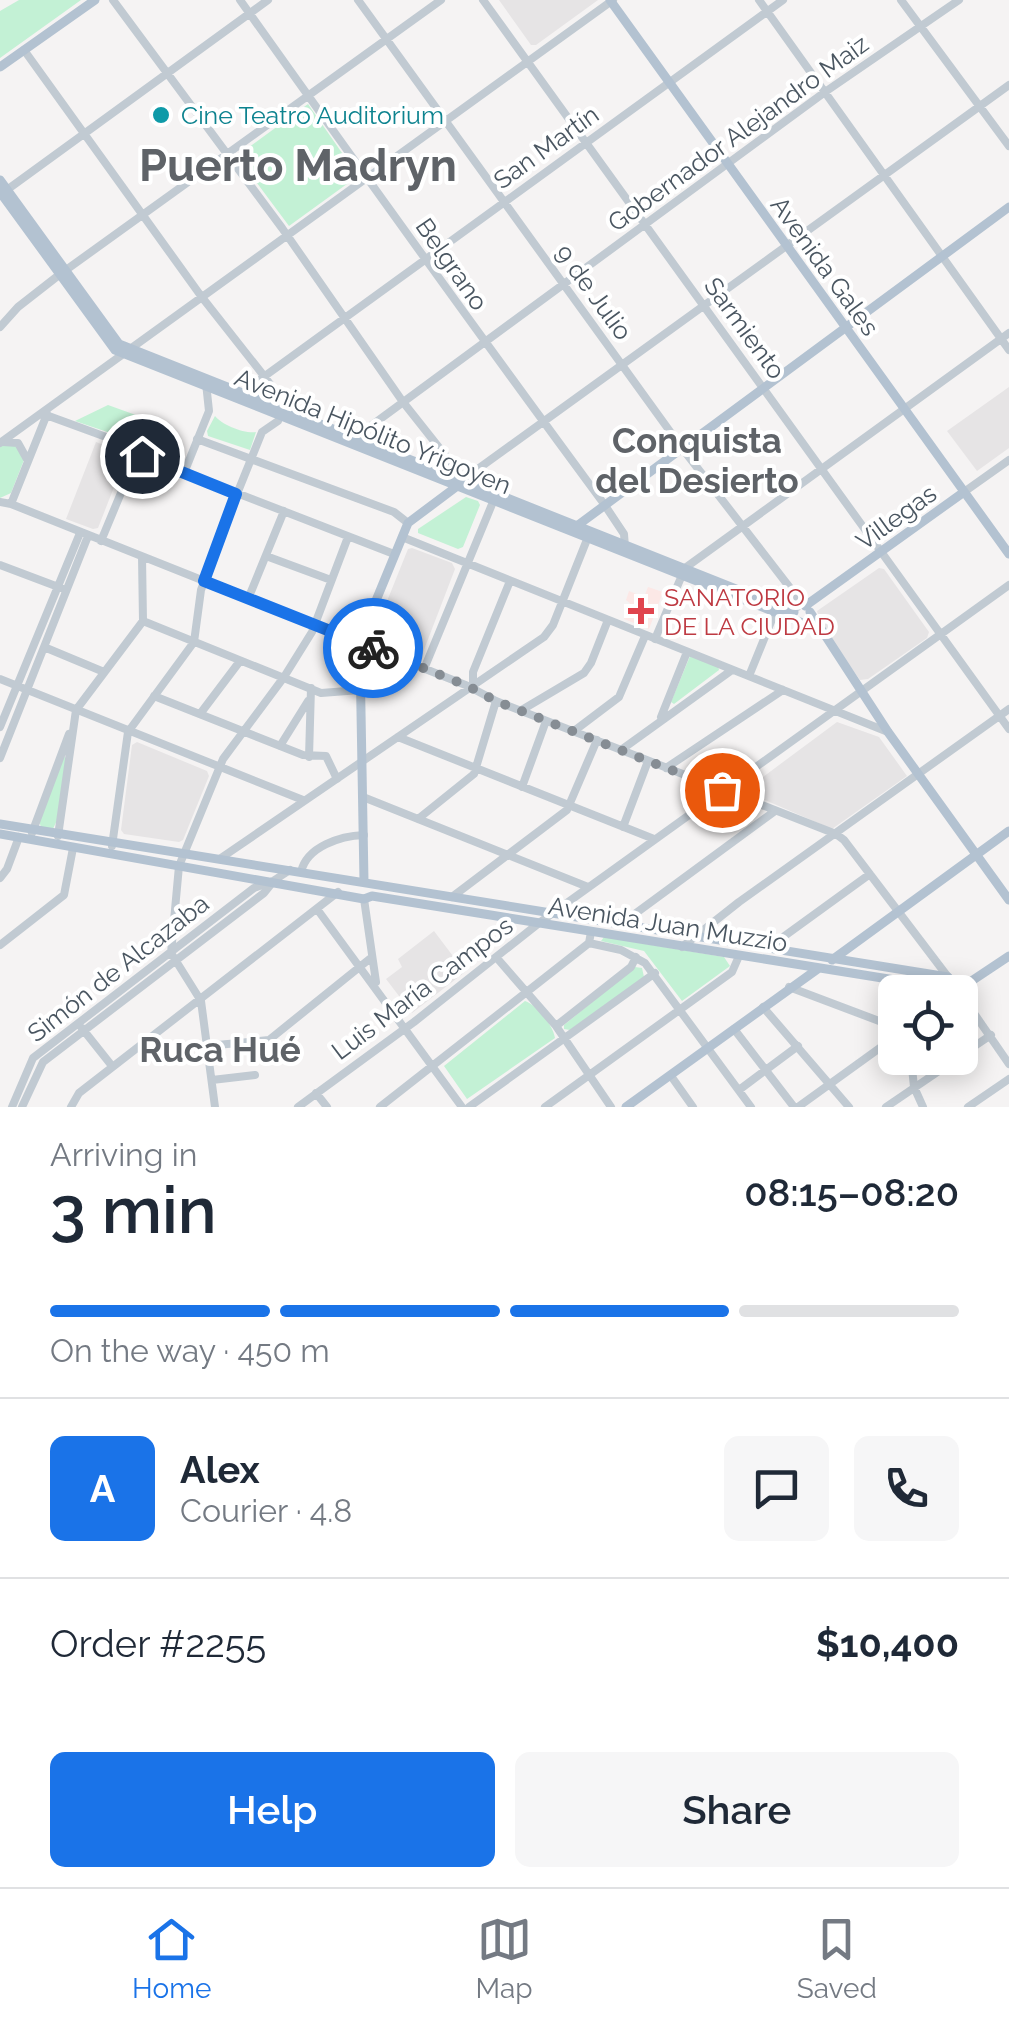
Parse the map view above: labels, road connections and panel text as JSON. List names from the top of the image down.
{
  "streets": {
    "main road": [
      "Avenida Gales",
      "Avenida Hipólito Yrigoyen",
      "Villegas",
      "Avenida Juan Muzzio"
    ],
    "street": [
      "Gobernador Alejandro Maiz",
      "San Martín",
      "Belgrano",
      "9 de Julio",
      "Sarmiento",
      "Simón de Alcazaba",
      "Luis María Campos"
    ]
  },
  "crossings": [
    ["Gobernador Alejandro Maiz", "Belgrano"],
    ["Gobernador Alejandro Maiz", "Avenida Gales"],
    ["Gobernador Alejandro Maiz", "9 de Julio"],
    ["Gobernador Alejandro Maiz", "Sarmiento"],
    ["Gobernador Alejandro Maiz", "Avenida Hipólito Yrigoyen"],
    ["San Martín", "Belgrano"],
    ["San Martín", "Avenida Gales"],
    ["San Martín", "9 de Julio"],
    ["San Martín", "Sarmiento"],
    ["San Martín", "Avenida Hipólito Yrigoyen"],
    ["Belgrano", "Avenida Hipólito Yrigoyen"],
    ["Avenida Gales", "Villegas"],
    ["9 de Julio", "Avenida Hipólito Yrigoyen"],
    ["9 de Julio", "Villegas"],
    ["Sarmiento", "Villegas"],
    ["Sarmiento", "Luis María Campos"],
    ["Avenida Hipólito Yrigoyen", "Villegas"],
    ["Avenida Juan Muzzio", "Simón de Alcazaba"],
    ["Avenida Juan Muzzio", "Luis María Campos"]
  ],
  "districts": ["Puerto Madryn", "Conquista del Desierto", "Ruca Hué"],
  "places": {
    "other": ["Cine Teatro Auditorium"],
    "health": ["SANATORIO DE LA CIUDAD"]
  },
  "page": {
    "heading": ["3 min", "Arriving in", "08:15–08:20"],
    "panel": [
      "Alex",
      "Courier · 4.8",
      "Order #2255",
      "$10,400"
    ],
    "bar": "On the way · 450 m",
    "round": "A",
    "buttons": ["Help", "Share"],
    "tabs": ["Home", "Map", "Saved"]
  }
}
